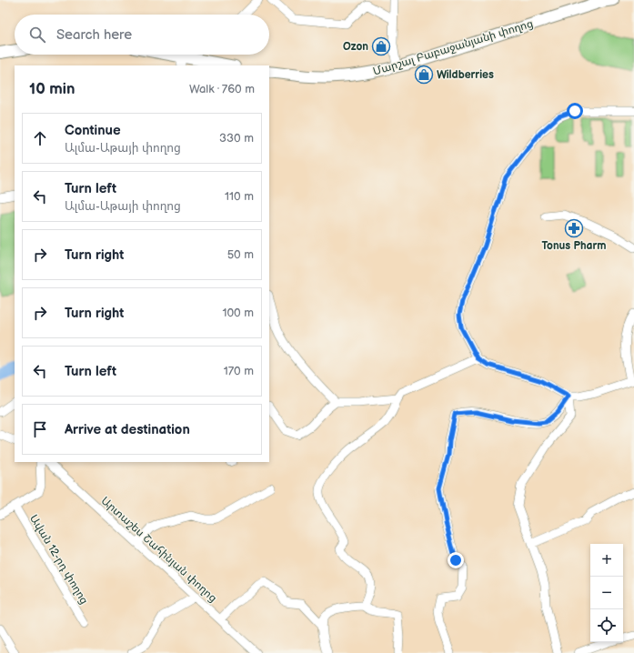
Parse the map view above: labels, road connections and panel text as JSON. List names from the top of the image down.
{
  "streets": {
    "main road": ["Մարշալ Բաբաջանյանի փողոց"],
    "street": ["Արտաշես Շահինյան փողոց", "Ավան 12-րդ փողոց"]
  },
  "places": {
    "shop": ["Ozon", "Wildberries"],
    "pharmacy": ["Tonus Pharm"]
  },
  "page": {
    "search": "Search here",
    "heading": ["10 min", "Walk · 760 m"],
    "list": [
      ["Continue", "Ալմա-Աթայի փողոց", "330 m"],
      ["Turn left", "Ալմա-Աթայի փողոց", "110 m"],
      ["Turn right", "50 m"],
      ["Turn right", "100 m"],
      ["Turn left", "170 m"],
      "Arrive at destination"
    ],
    "map_buttons": ["+", "−"]
  }
}
